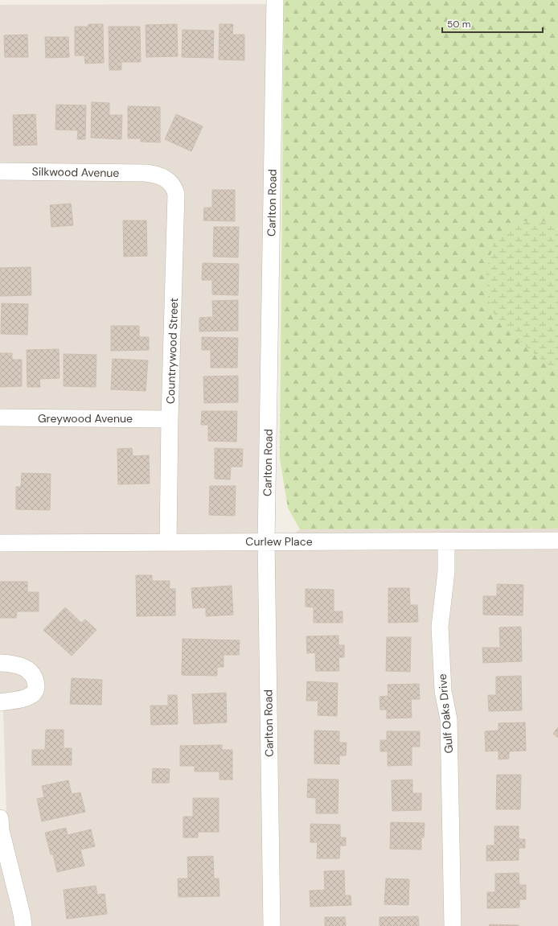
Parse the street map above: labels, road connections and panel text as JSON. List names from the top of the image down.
{
  "streets": {
    "street": [
      "Silkwood Avenue",
      "Carlton Road",
      "Countrywood Street",
      "Greywood Avenue",
      "Curlew Place",
      "Gulf Oaks Drive"
    ]
  },
  "crossings": [
    ["Silkwood Avenue", "Countrywood Street"],
    ["Carlton Road", "Curlew Place"],
    ["Countrywood Street", "Greywood Avenue"],
    ["Countrywood Street", "Curlew Place"],
    ["Curlew Place", "Gulf Oaks Drive"]
  ],
  "scale_bar": "50 m"
}
